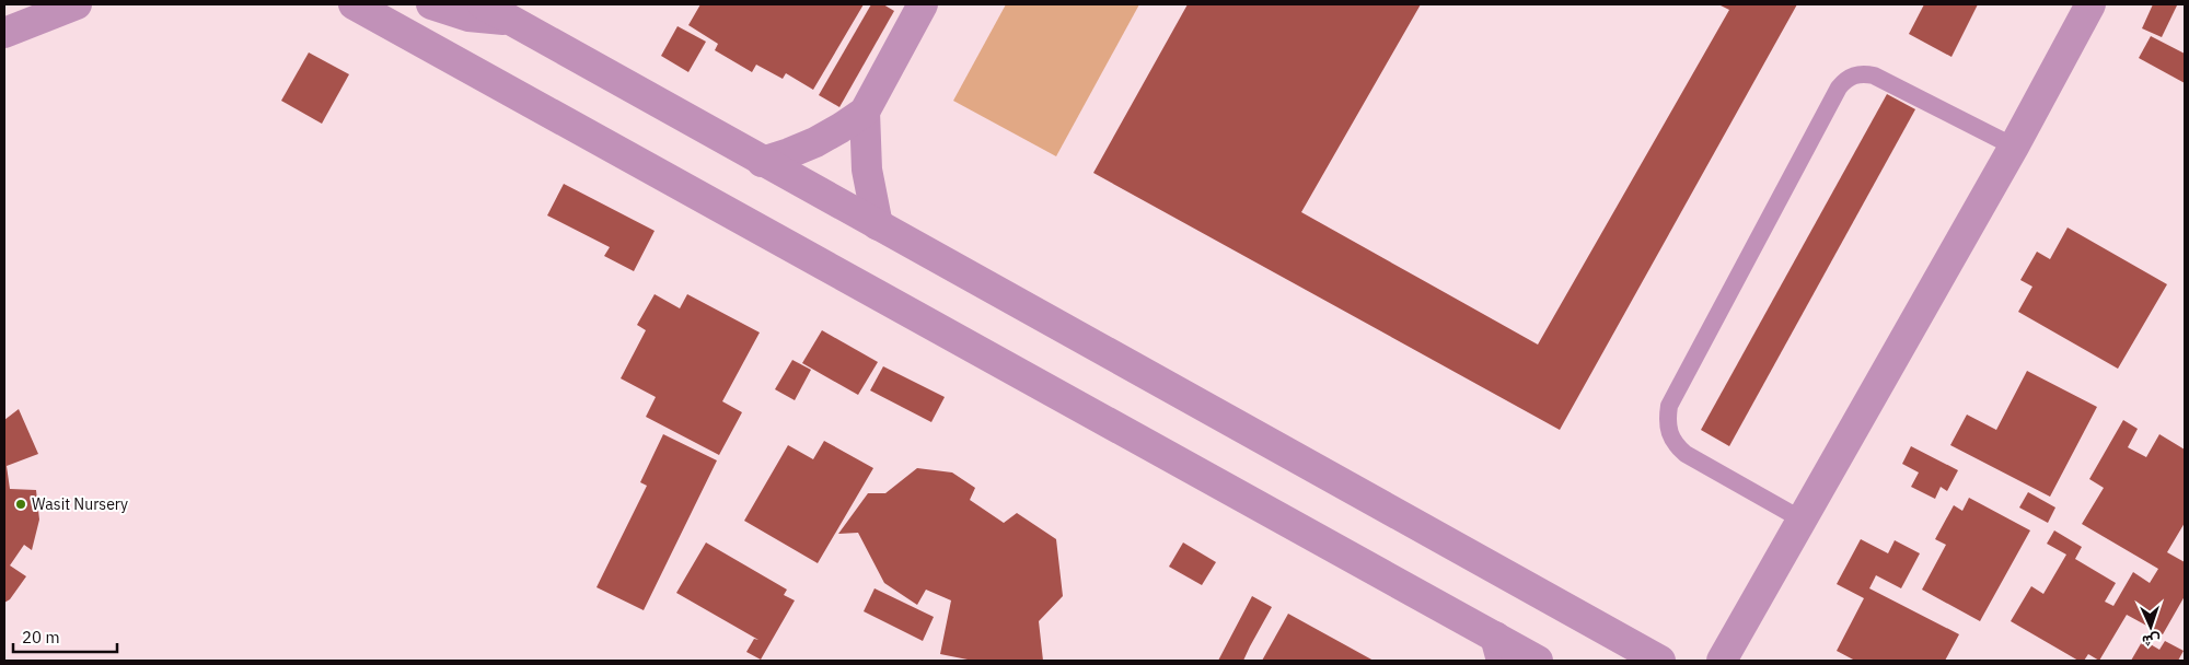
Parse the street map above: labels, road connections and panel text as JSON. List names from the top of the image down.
{
  "places": ["Wasit Nursery"],
  "scale_bar": "20 m",
  "north": "bottom"
}
